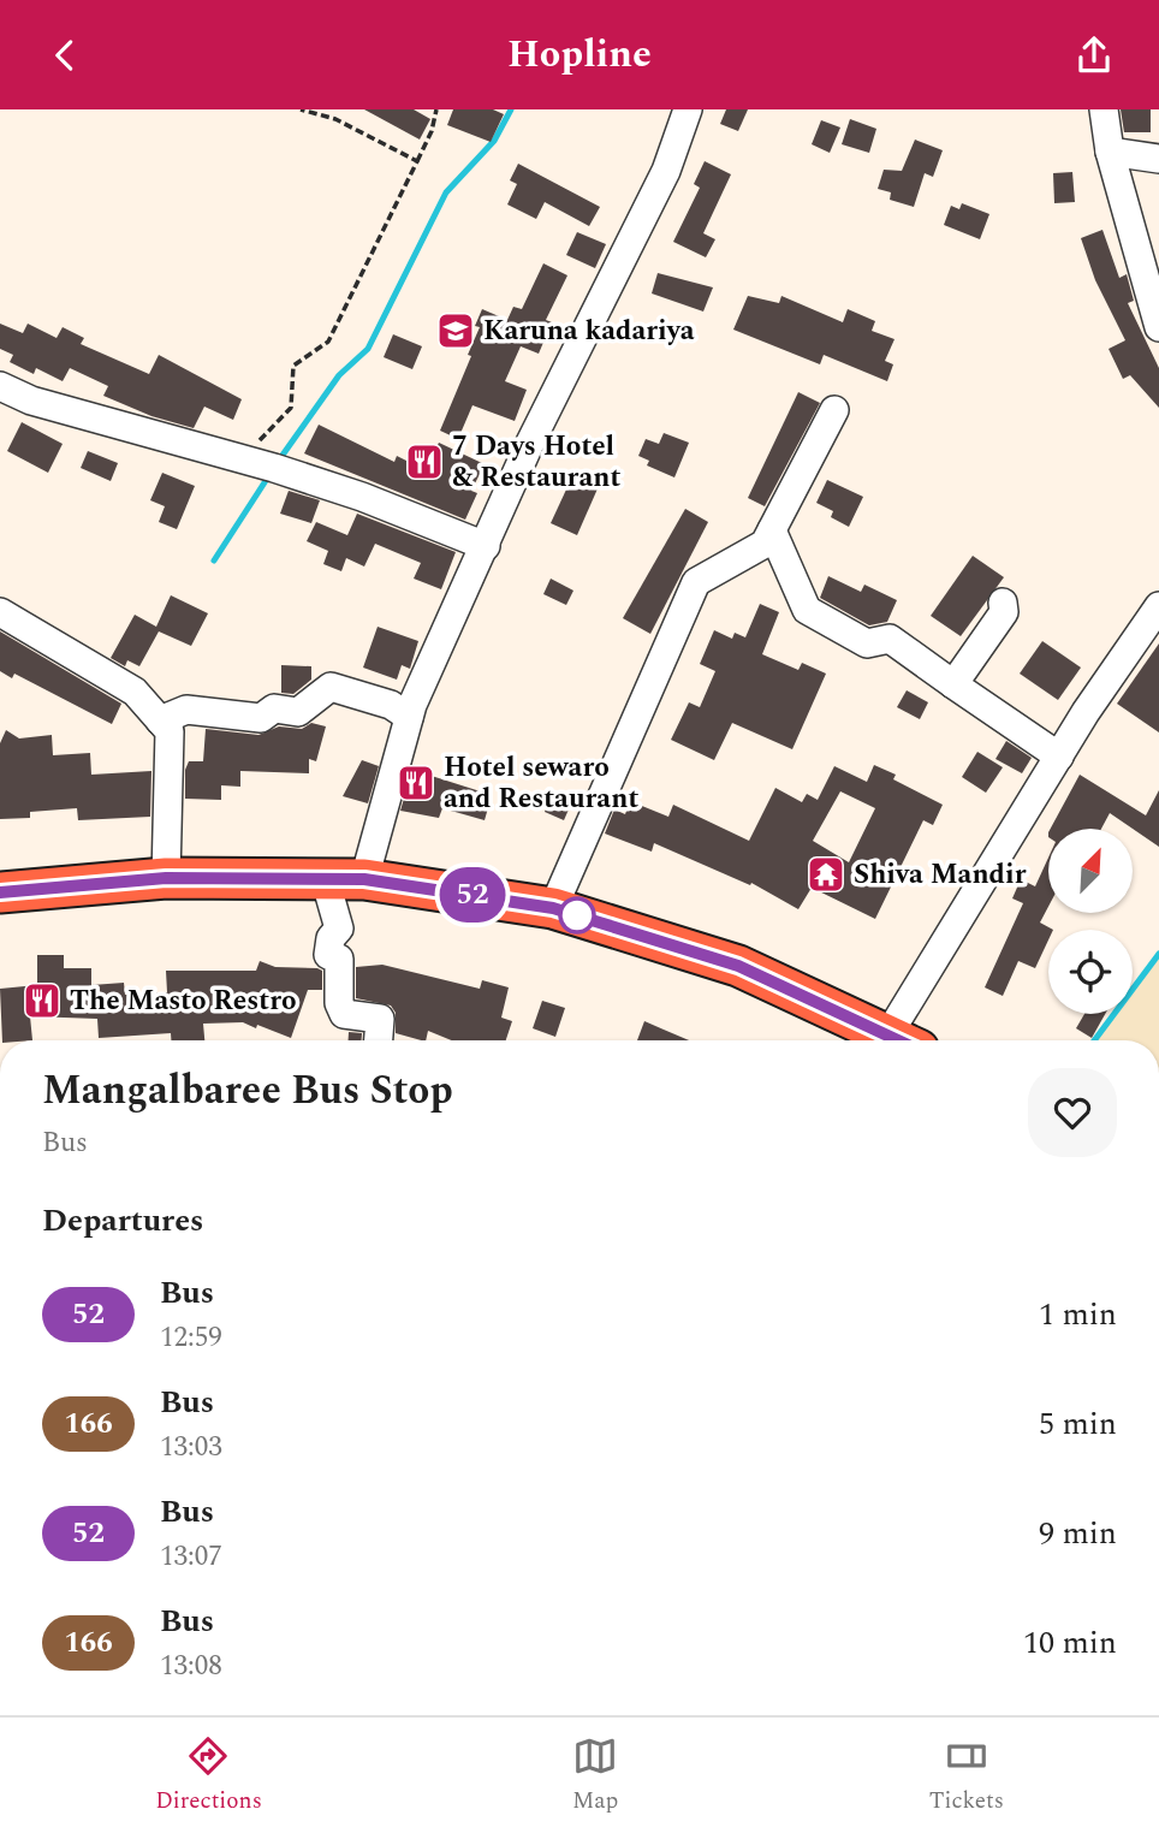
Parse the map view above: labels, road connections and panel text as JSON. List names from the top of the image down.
{
  "places": {
    "school or university": ["Karuna kadariya"],
    "restaurant": ["7 Days Hotel & Restaurant", "Hotel sewaro and Restaurant", "The Masto Restro"],
    "temple": ["Shiva Mandir"]
  },
  "lines": ["bus line 52"],
  "north": "top right",
  "page": {
    "header": "Hopline",
    "on_map": "52",
    "heading": [
      ["Mangalbaree Bus Stop", "Bus"],
      "Departures"
    ],
    "list": [
      {
        "mark": "52",
        "name": "Bus",
        "note": "12:59",
        "value": "1 min"
      },
      {
        "mark": "166",
        "name": "Bus",
        "note": "13:03",
        "value": "5 min"
      },
      {
        "mark": "52",
        "name": "Bus",
        "note": "13:07",
        "value": "9 min"
      },
      {
        "mark": "166",
        "name": "Bus",
        "note": "13:08",
        "value": "10 min"
      }
    ],
    "tabs": ["Directions", "Map", "Tickets"]
  }
}
